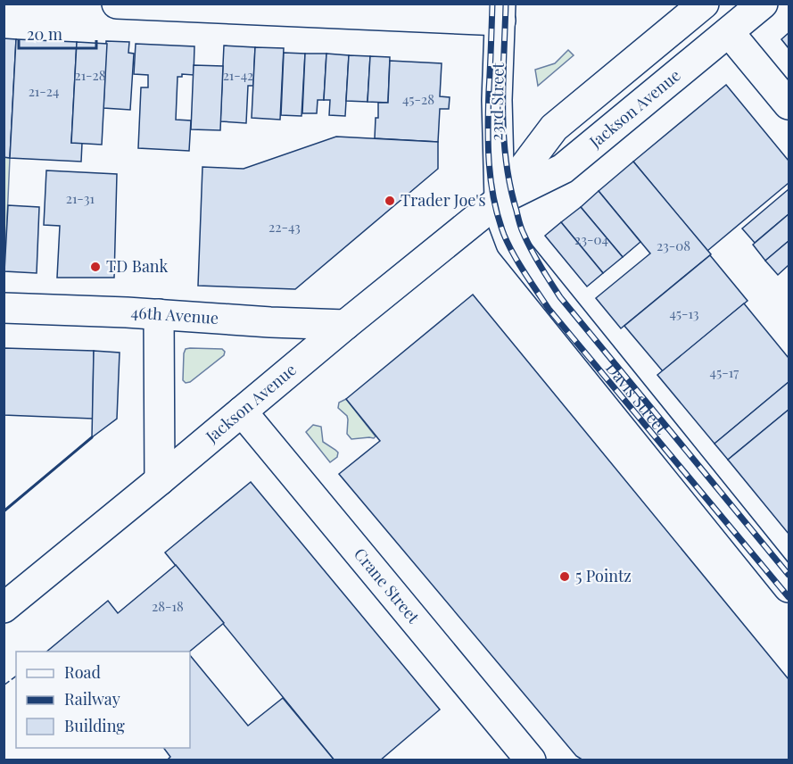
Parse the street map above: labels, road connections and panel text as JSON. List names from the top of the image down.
{
  "streets": {
    "street": [
      "23rd Street",
      "Jackson Avenue",
      "46th Avenue",
      "Davis Street",
      "Crane Street"
    ]
  },
  "crossings": [
    ["23rd Street", "Jackson Avenue"],
    ["23rd Street", "Davis Street"],
    ["Jackson Avenue", "46th Avenue"],
    ["Jackson Avenue", "Davis Street"],
    ["Jackson Avenue", "Crane Street"]
  ],
  "places": ["Trader Joe's", "TD Bank", "5 Pointz"],
  "house_numbers": [
    "21-28",
    "21-42",
    "21-24",
    "45-28",
    "21-31",
    "22-43",
    "23-04",
    "23-08",
    "45-13",
    "45-17",
    "28-18"
  ],
  "legend": ["Road", "Railway", "Building"],
  "scale_bar": "20 m"
}
